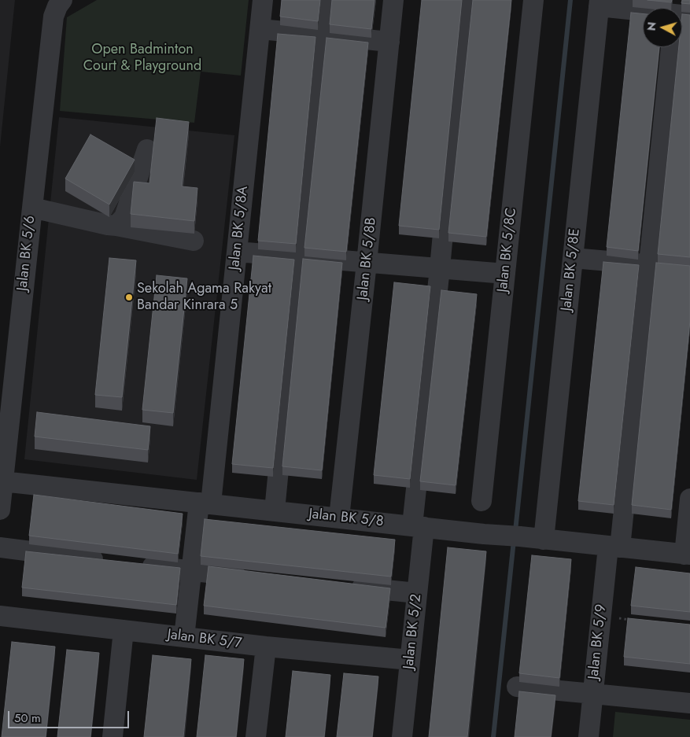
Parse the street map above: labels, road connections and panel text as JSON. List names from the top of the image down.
{
  "streets": {
    "street": [
      "Jalan BK 5/8A",
      "Jalan BK 5/8C",
      "Jalan BK 5/6",
      "Jalan BK 5/8B",
      "Jalan BK 5/8E",
      "Jalan BK 5/8",
      "Jalan BK 5/2",
      "Jalan BK 5/7",
      "Jalan BK 5/9"
    ]
  },
  "crossings": [
    ["Jalan BK 5/8A", "Jalan BK 5/8"],
    ["Jalan BK 5/8A", "Jalan BK 5/7"],
    ["Jalan BK 5/6", "Jalan BK 5/8"],
    ["Jalan BK 5/8B", "Jalan BK 5/8"],
    ["Jalan BK 5/8E", "Jalan BK 5/8"],
    ["Jalan BK 5/8", "Jalan BK 5/2"],
    ["Jalan BK 5/8", "Jalan BK 5/9"],
    ["Jalan BK 5/2", "Jalan BK 5/7"]
  ],
  "parks": ["Open Badminton Court & Playground"],
  "places": ["Sekolah Agama Rakyat Bandar Kinrara 5"],
  "scale_bar": "50 m",
  "north": "left"
}
